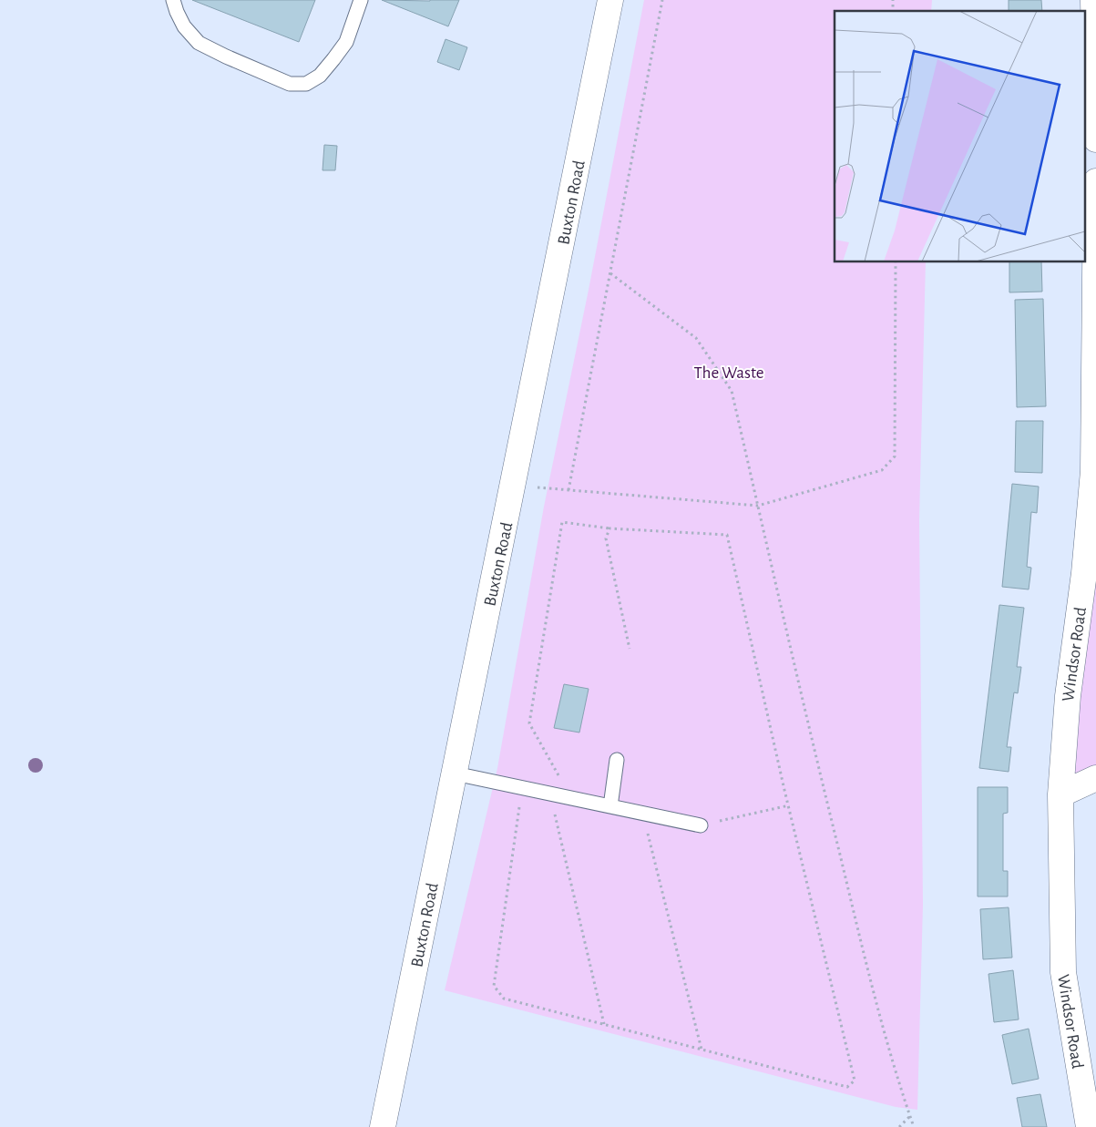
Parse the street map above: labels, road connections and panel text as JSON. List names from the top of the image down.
{
  "streets": {
    "main road": ["Buxton Road", "Windsor Road"]
  },
  "parks": ["The Waste"]
}
